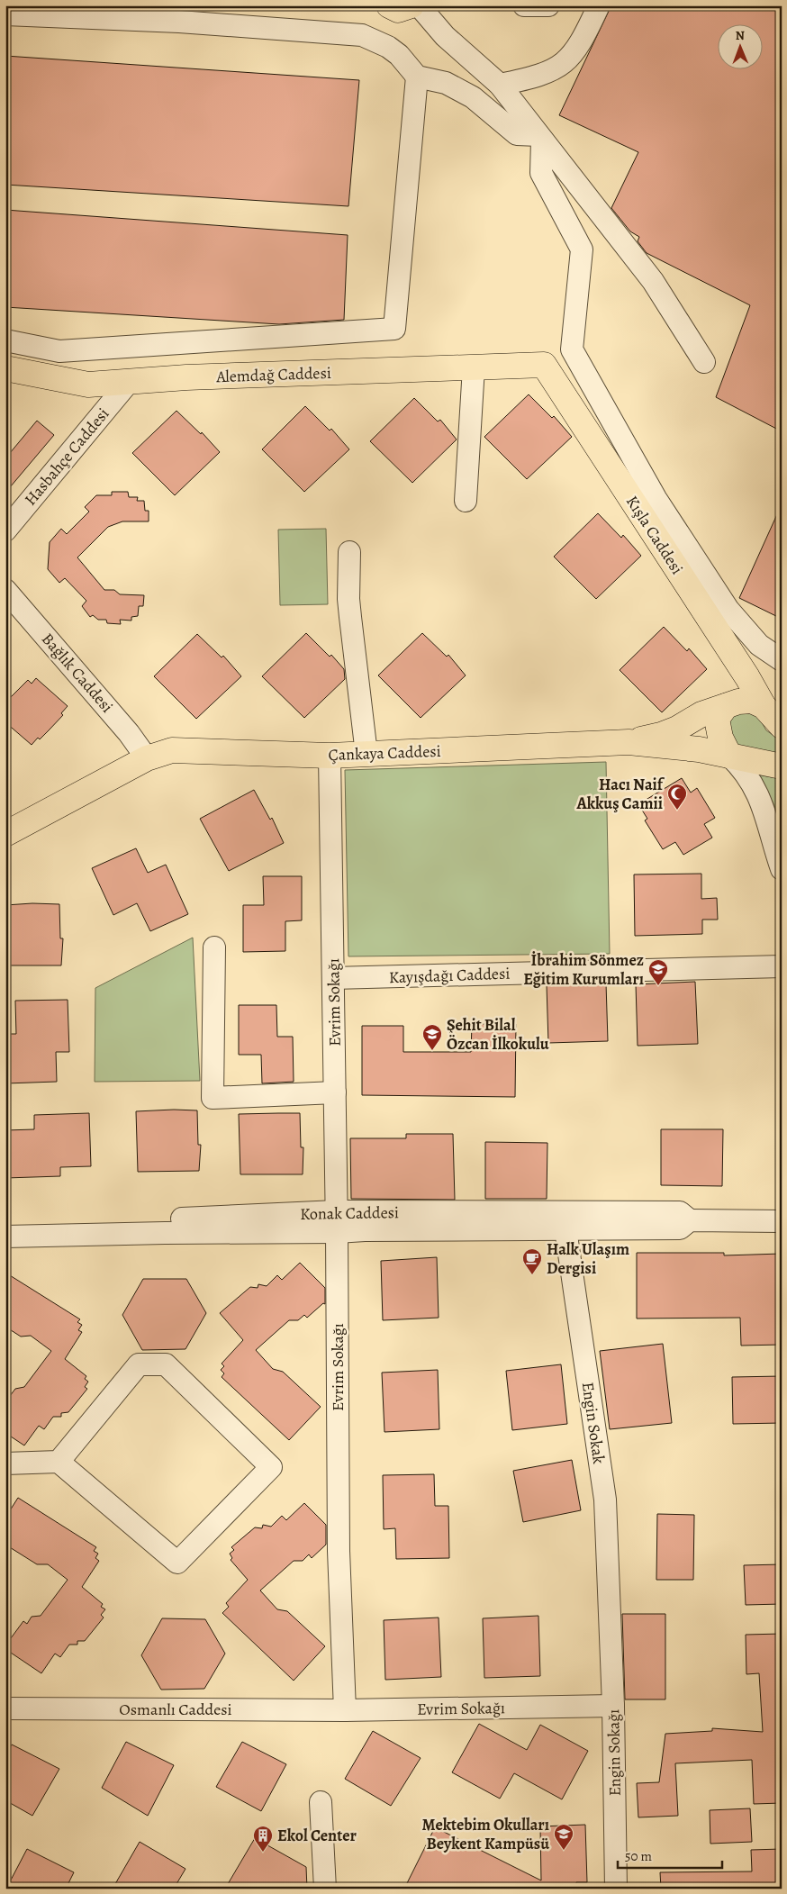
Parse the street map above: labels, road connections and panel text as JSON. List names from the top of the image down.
{
  "streets": {
    "main road": ["Alemdağ Caddesi", "Kışla Caddesi", "Çankaya Caddesi"],
    "street": [
      "Hasbahçe Caddesi",
      "Bağlık Caddesi",
      "Kayışdağı Caddesi",
      "Evrim Sokağı",
      "Konak Caddesi",
      "Engin Sokak",
      "Osmanlı Caddesi",
      "Engin Sokağı"
    ]
  },
  "crossings": [
    ["Alemdağ Caddesi", "Hasbahçe Caddesi"],
    ["Alemdağ Caddesi", "Kışla Caddesi"],
    ["Bağlık Caddesi", "Çankaya Caddesi"],
    ["Çankaya Caddesi", "Evrim Sokağı"],
    ["Kayışdağı Caddesi", "Evrim Sokağı"],
    ["Evrim Sokağı", "Konak Caddesi"],
    ["Evrim Sokağı", "Osmanlı Caddesi"],
    ["Evrim Sokağı", "Engin Sokağı"],
    ["Konak Caddesi", "Engin Sokak"],
    ["Engin Sokak", "Engin Sokağı"]
  ],
  "places": {
    "mosque": ["Hacı Naif Akkuş Camii"],
    "school or university": ["İbrahim Sönmez Eğitim Kurumları", "Şehit Bilal Özcan İlkokulu", "Mektebim Okulları Beykent Kampüsü"],
    "cafe": ["Halk Ulaşım Dergisi"],
    "building": ["Ekol Center"]
  },
  "scale_bar": "50 m",
  "north": "top"
}
